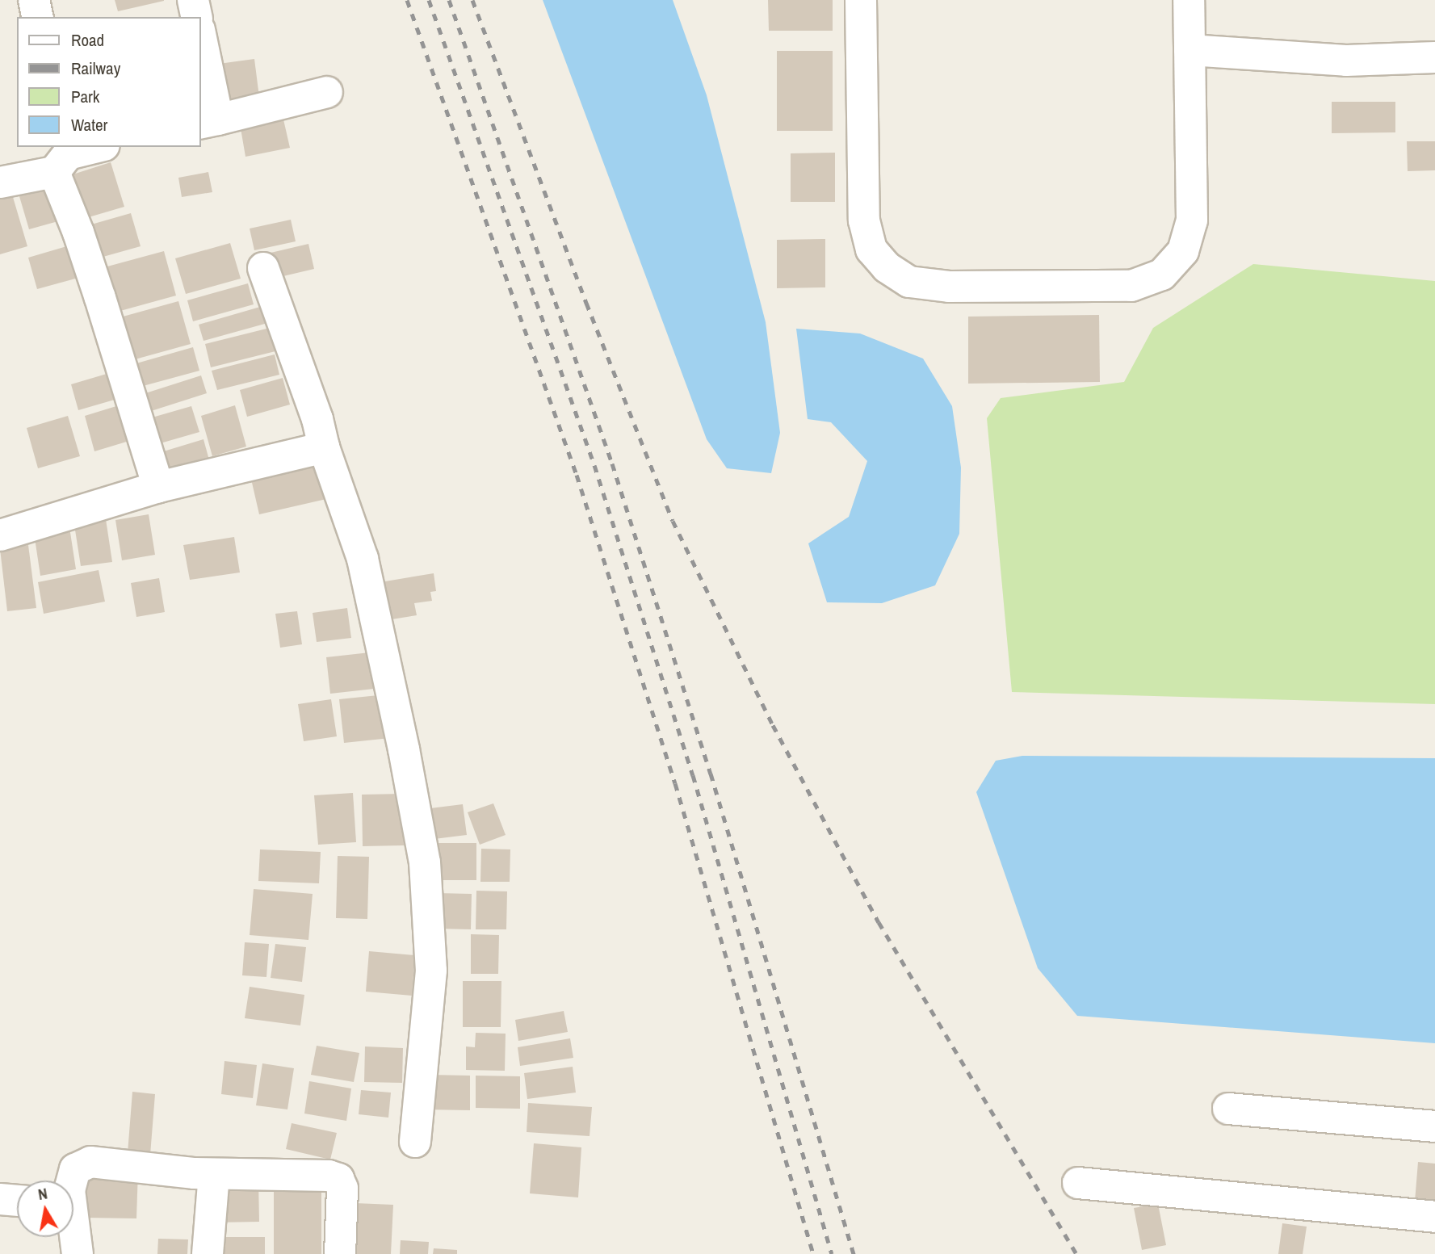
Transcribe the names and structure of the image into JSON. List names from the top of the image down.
{
  "legend": [
    "Road",
    "Railway",
    "Park",
    "Water"
  ],
  "north": "top"
}
